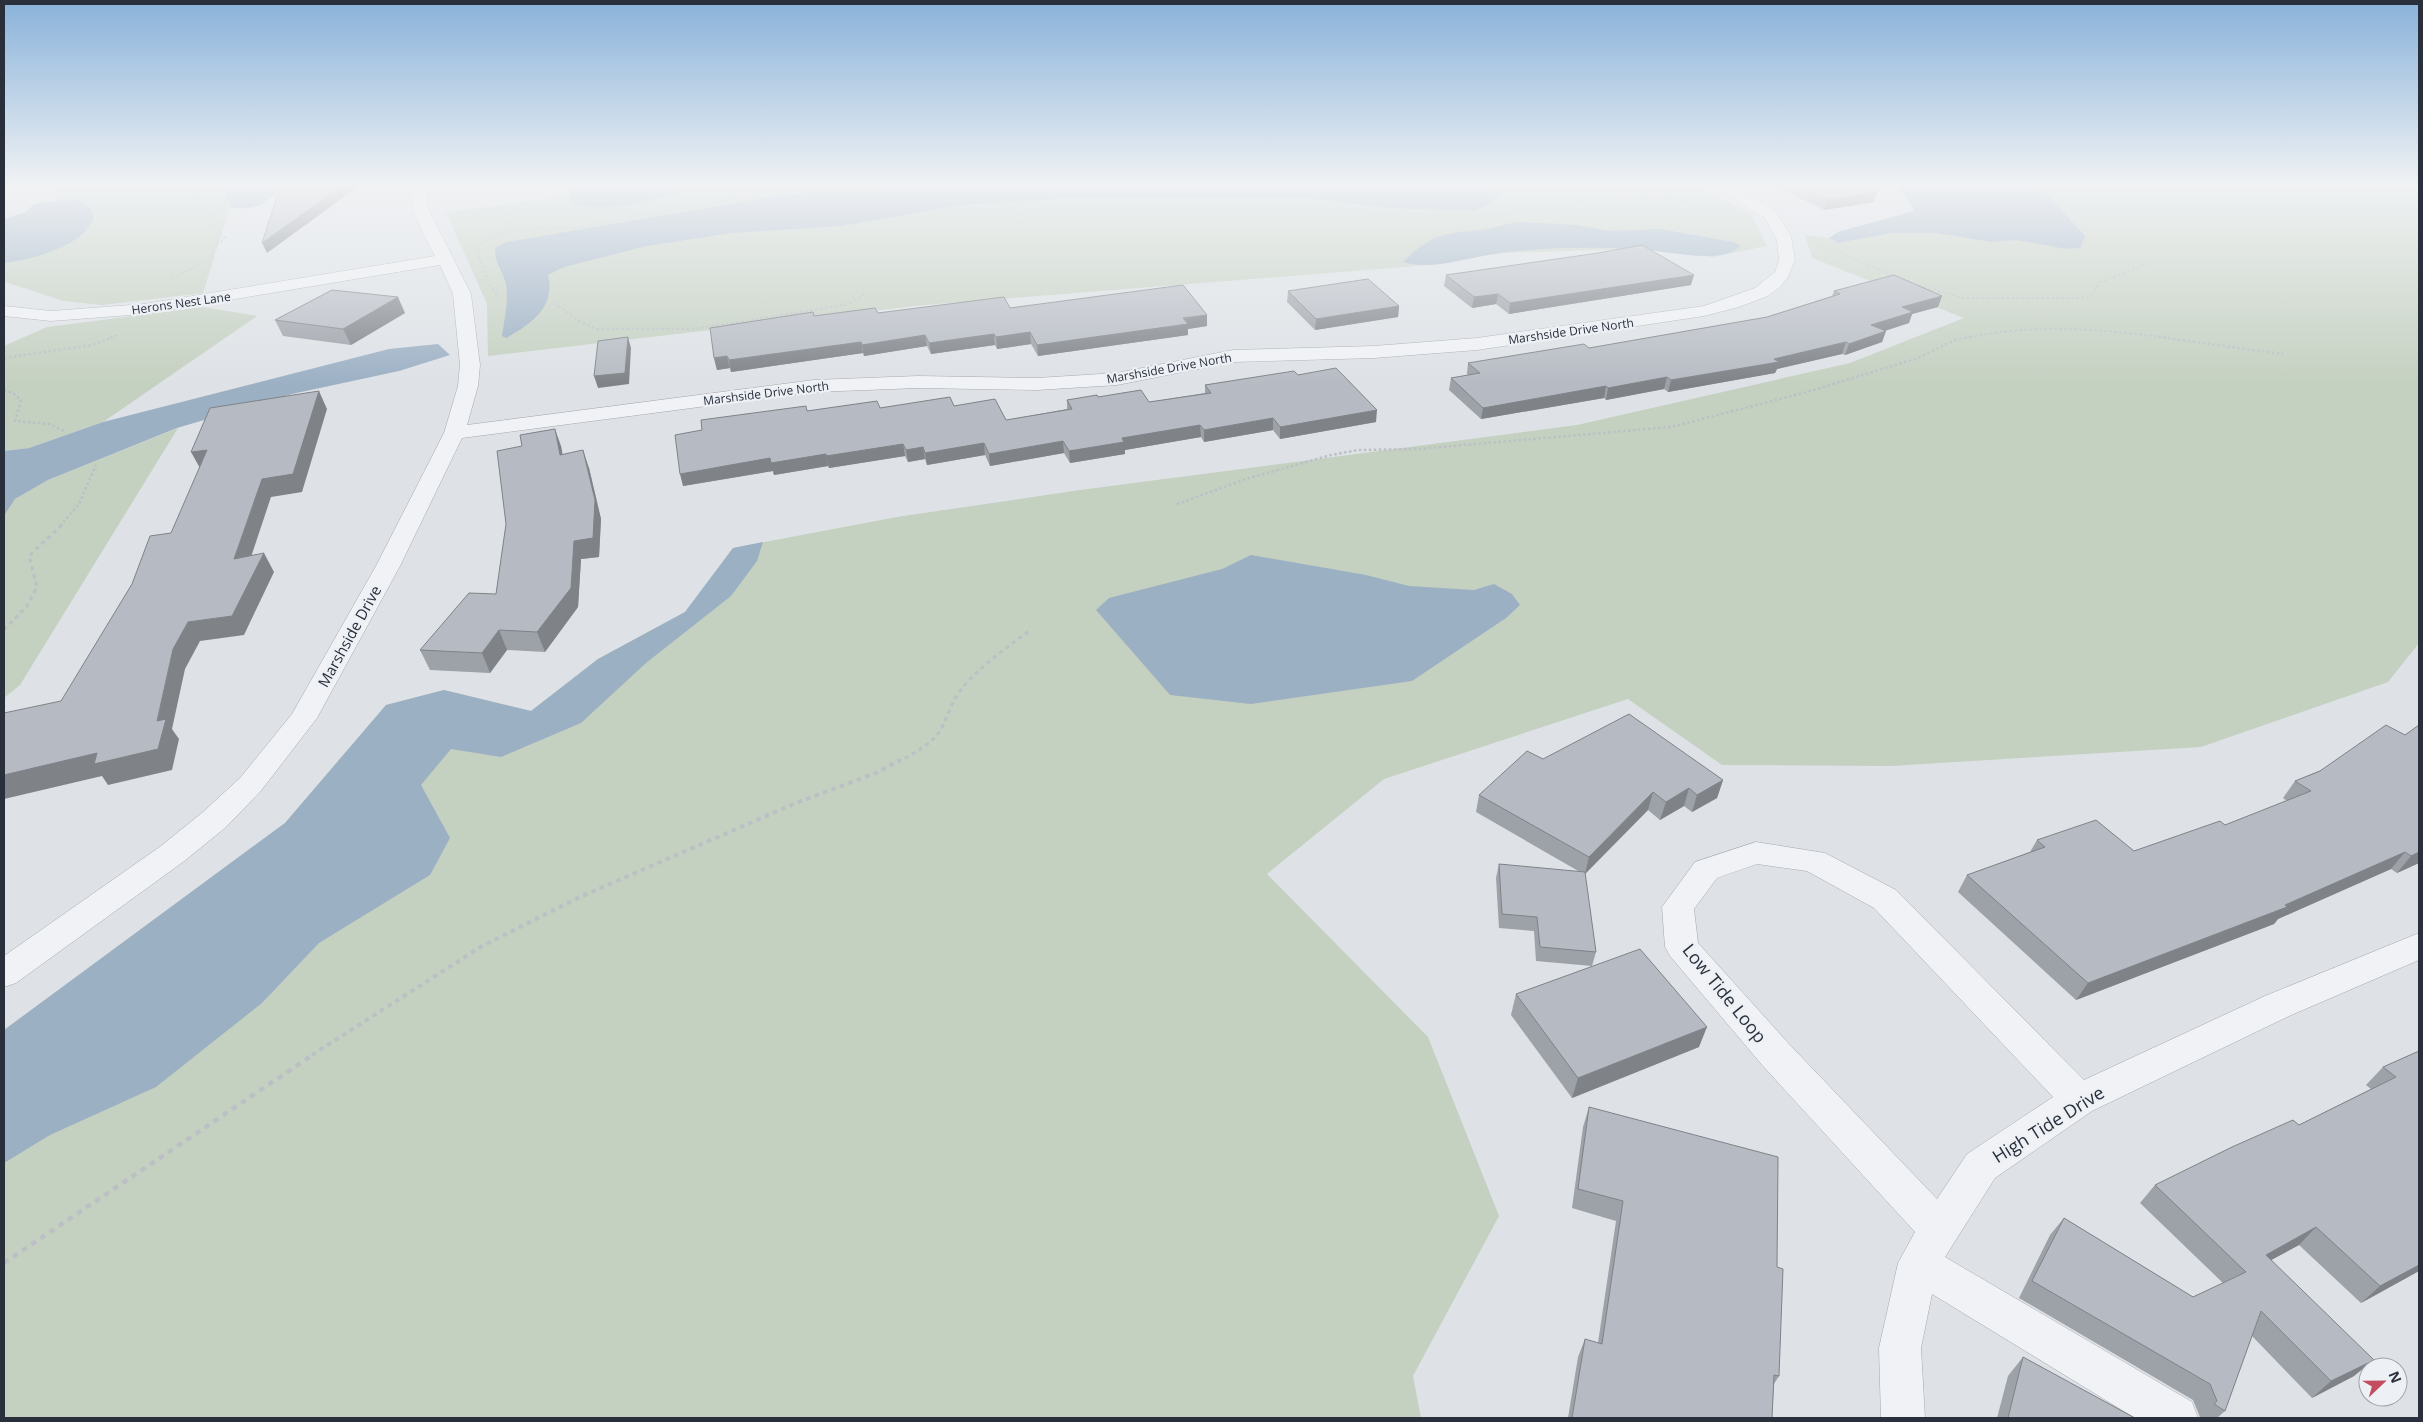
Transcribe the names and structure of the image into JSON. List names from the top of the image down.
{
  "streets": {
    "street": [
      "Herons Nest Lane",
      "Marshside Drive North",
      "Marshside Drive",
      "Low Tide Loop",
      "High Tide Drive"
    ]
  },
  "crossings": [
    ["Herons Nest Lane", "Marshside Drive"],
    ["Marshside Drive North", "Marshside Drive"],
    ["Low Tide Loop", "High Tide Drive"]
  ],
  "north": "right"
}
